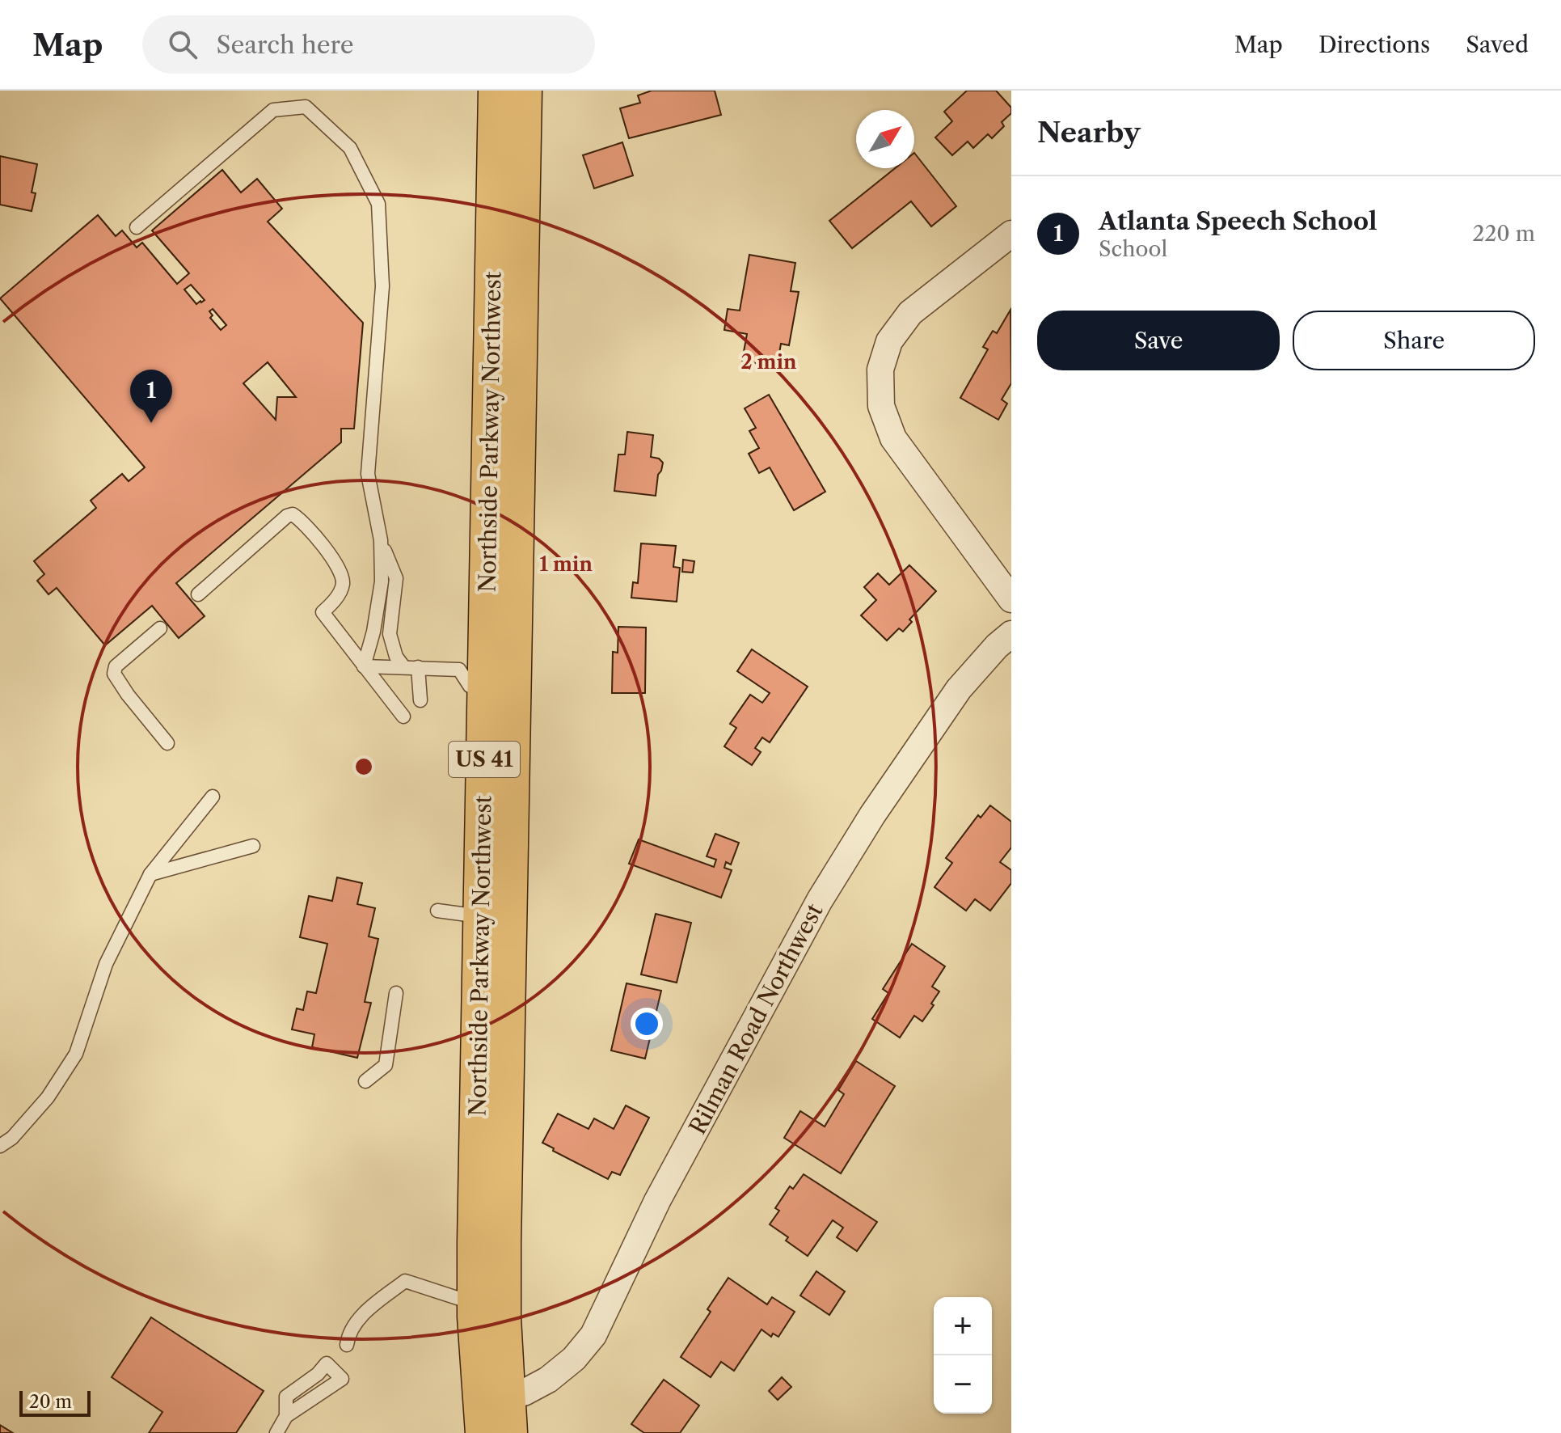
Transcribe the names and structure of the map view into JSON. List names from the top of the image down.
{
  "streets": {
    "main road": ["Northside Parkway Northwest", "US 41"],
    "street": ["Rilman Road Northwest"]
  },
  "crossings": [
    ["Northside Parkway Northwest", "Rilman Road Northwest"]
  ],
  "scale_bar": "20 m",
  "north": "top right",
  "page": {
    "header": "Map",
    "search": "Search here",
    "nav": ["Map", "Directions", "Saved"],
    "heading": "Nearby",
    "list": [
      {
        "mark": "1",
        "name": "Atlanta Speech School",
        "note": "School",
        "value": "220 m"
      }
    ],
    "buttons": ["Save", "Share"],
    "pins": "1",
    "map_buttons": ["+", "−"],
    "scale": "20 m"
  },
  "rings": ["2 min", "1 min"]
}
